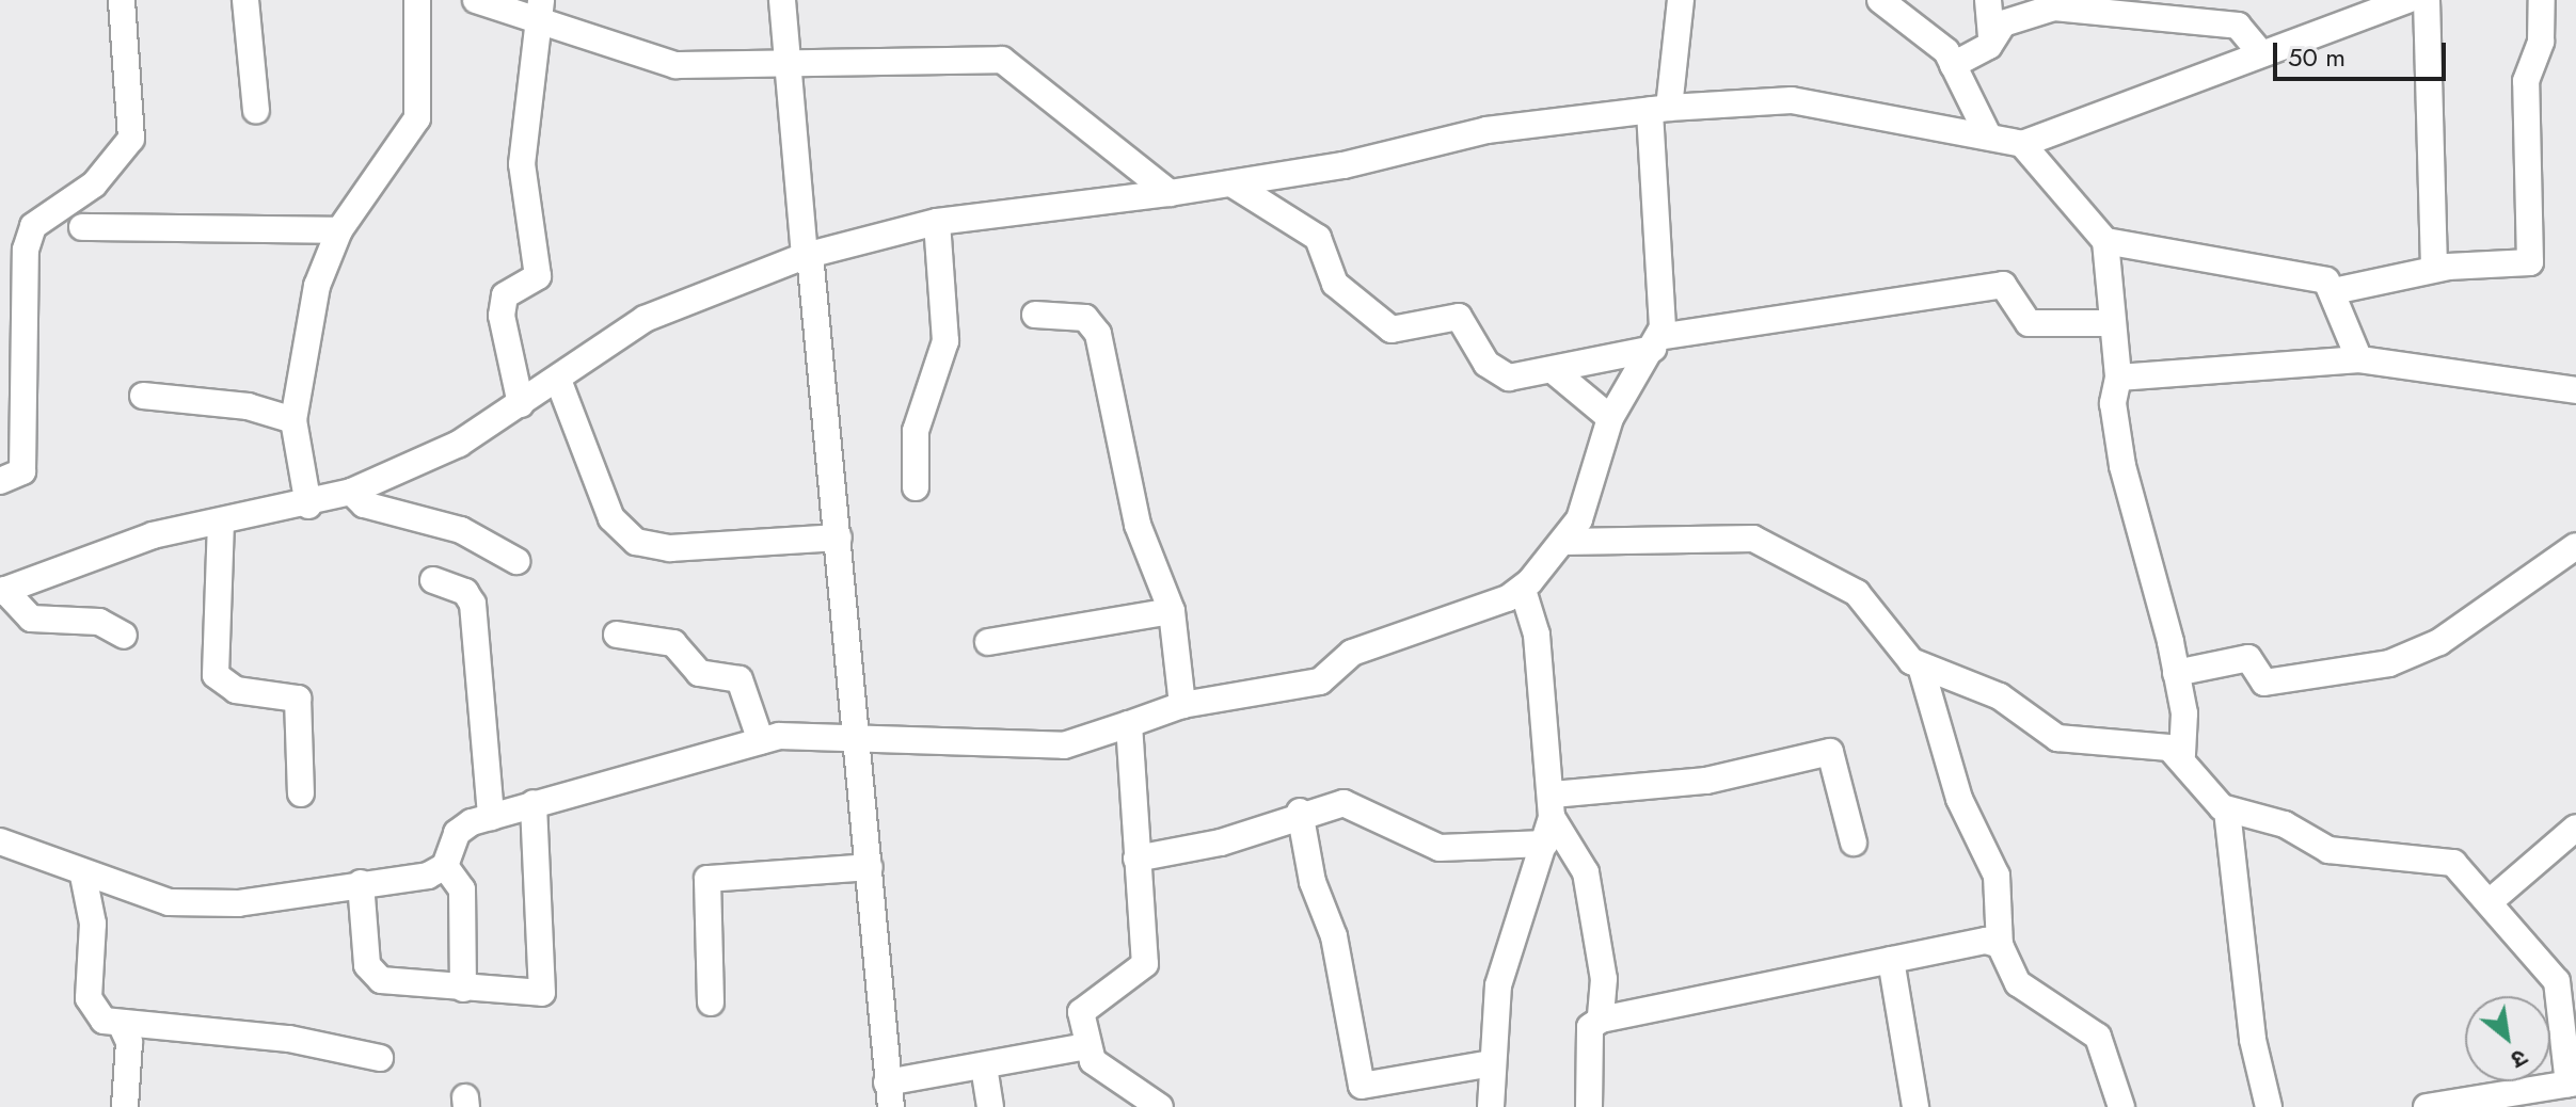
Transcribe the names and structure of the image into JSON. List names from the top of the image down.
{
  "scale_bar": "50 m",
  "north": "bottom right"
}
